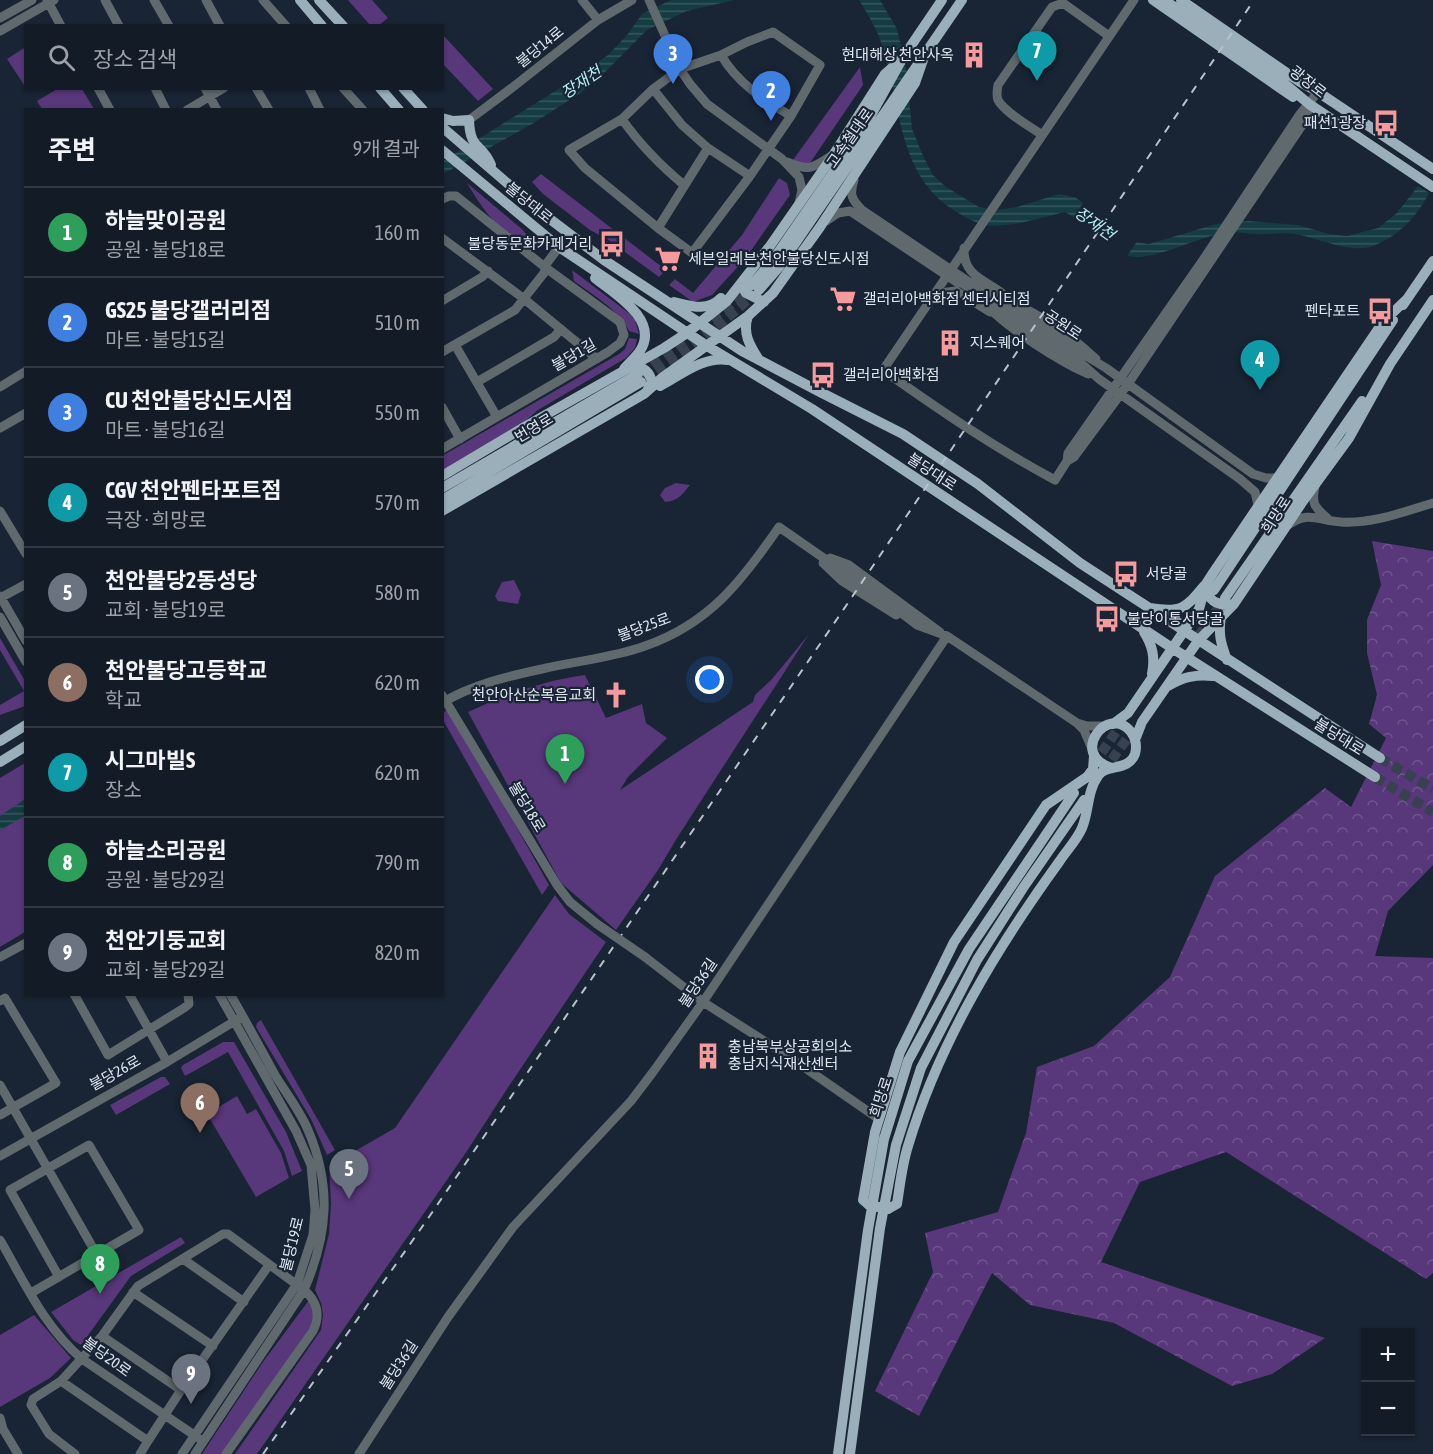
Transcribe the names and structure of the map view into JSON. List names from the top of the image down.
{
  "streets": {
    "main road": [
      "광장로",
      "고속철대로",
      "불당대로",
      "번영로",
      "희망로"
    ],
    "street": [
      "불당14로",
      "공원로",
      "불당1길",
      "불당25로",
      "불당18로",
      "불당36길",
      "불당26로",
      "불당19로",
      "불당20로"
    ]
  },
  "crossings": [
    ["불당대로", "희망로"],
    ["공원로", "희망로"],
    ["불당25로", "불당18로"],
    ["불당18로", "불당36길"],
    ["불당26로", "불당19로"],
    ["불당19로", "불당20로"]
  ],
  "water": ["장재천"],
  "places": {
    "building": ["현대해상 천안사옥", "지스퀘어", "충남북부상공회의소 충남지식재산센터"],
    "bus stop": [
      "패션1광장",
      "불당동문화카페거리",
      "펜타포트",
      "갤러리아백화점",
      "서당골",
      "불당이통서당골"
    ],
    "supermarket": ["세븐일레븐 천안불당신도시점", "갤러리아백화점 센터시티점"],
    "church": ["천안아산순복음교회"]
  },
  "page": {
    "search": "장소 검색",
    "pins": [
      "7",
      "3",
      "2",
      "4",
      "1",
      "6",
      "5",
      "8",
      "9"
    ],
    "heading": ["주변", "9개 결과"],
    "list": [
      {
        "mark": "1",
        "name": "하늘맞이공원",
        "note": "공원 · 불당18로",
        "value": "160 m"
      },
      {
        "mark": "2",
        "name": "GS25 불당갤러리점",
        "note": "마트 · 불당15길",
        "value": "510 m"
      },
      {
        "mark": "3",
        "name": "CU 천안불당신도시점",
        "note": "마트 · 불당16길",
        "value": "550 m"
      },
      {
        "mark": "4",
        "name": "CGV 천안펜타포트점",
        "note": "극장 · 희망로",
        "value": "570 m"
      },
      {
        "mark": "5",
        "name": "천안불당2동성당",
        "note": "교회 · 불당19로",
        "value": "580 m"
      },
      {
        "mark": "6",
        "name": "천안불당고등학교",
        "note": "학교",
        "value": "620 m"
      },
      {
        "mark": "7",
        "name": "시그마빌S",
        "note": "장소",
        "value": "620 m"
      },
      {
        "mark": "8",
        "name": "하늘소리공원",
        "note": "공원 · 불당29길",
        "value": "790 m"
      },
      {
        "mark": "9",
        "name": "천안기둥교회",
        "note": "교회 · 불당29길",
        "value": "820 m"
      }
    ],
    "map_buttons": ["+", "−"]
  }
}
